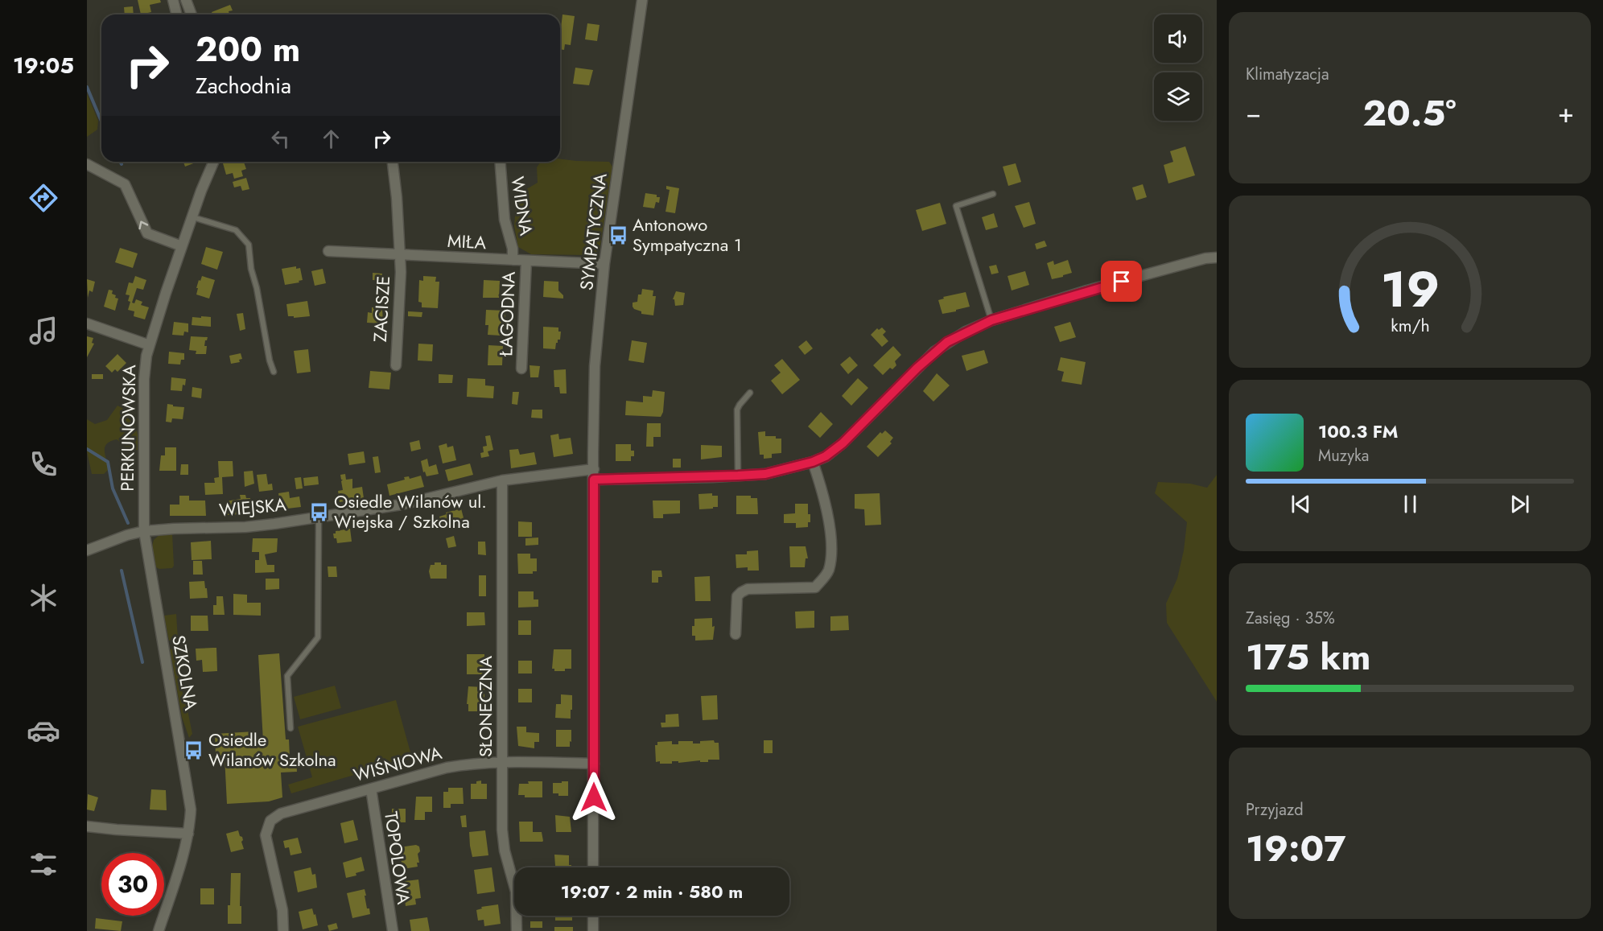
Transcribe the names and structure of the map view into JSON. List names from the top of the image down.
{
  "streets": {
    "street": [
      "WIDNA",
      "SYMPATYCZNA",
      "MIŁA",
      "ZACISZE",
      "ŁAGODNA",
      "PERKUNOWSKA",
      "WIEJSKA",
      "SZKOLNA",
      "SŁONECZNA",
      "WIŚNIOWA",
      "TOPOLOWA"
    ]
  },
  "crossings": [
    ["WIDNA", "MIŁA"],
    ["SYMPATYCZNA", "MIŁA"],
    ["SYMPATYCZNA", "WIEJSKA"],
    ["SYMPATYCZNA", "WIŚNIOWA"],
    ["MIŁA", "ZACISZE"],
    ["MIŁA", "ŁAGODNA"],
    ["PERKUNOWSKA", "WIEJSKA"],
    ["PERKUNOWSKA", "SZKOLNA"],
    ["WIEJSKA", "SZKOLNA"],
    ["WIEJSKA", "SŁONECZNA"],
    ["SŁONECZNA", "WIŚNIOWA"],
    ["WIŚNIOWA", "TOPOLOWA"]
  ],
  "places": {
    "bus stop": ["Antonowo Sympatyczna 1", "Osiedle Wilanów ul. Wiejska / Szkolna", "Osiedle Wilanów Szkolna"]
  },
  "page": {
    "tabs": "19:05",
    "tile": [
      "Klimatyzacja",
      ["Zasięg · 35%", "175 km"],
      ["Przyjazd", "19:07"]
    ],
    "turn": ["200 m", "Zachodnia"],
    "heat": ["−", "20.5°", "+"],
    "song": ["100.3 FM", "Muzyka"],
    "limit": "30",
    "trip": "19:07 · 2 min · 580 m",
    "gauge": ["19", "km/h"]
  }
}
